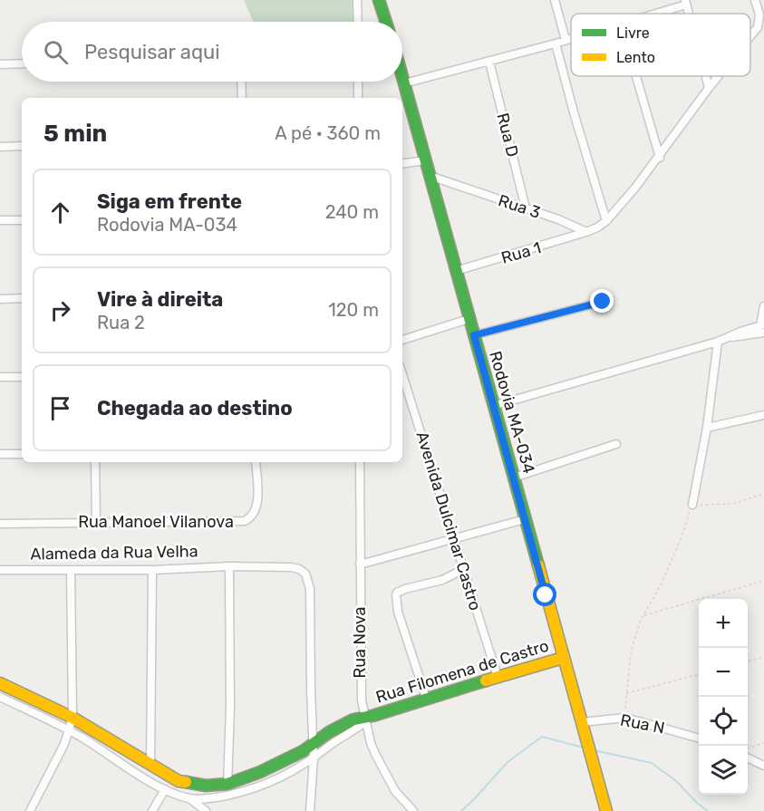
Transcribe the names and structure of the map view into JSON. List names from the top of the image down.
{
  "streets": {
    "main road": ["Rodovia MA-034", "Rua Filomena de Castro"],
    "street": [
      "Rua D",
      "Rua 3",
      "Rua 1",
      "Avenida Dulcimar Castro",
      "Rua Manoel Vilanova",
      "Alameda da Rua Velha",
      "Rua Nova",
      "Rua N"
    ]
  },
  "crossings": [
    ["Rua D", "Rua 3"],
    ["Rua 3", "Rua 1"],
    ["Rua 3", "Rodovia MA-034"],
    ["Rua 1", "Rodovia MA-034"],
    ["Rodovia MA-034", "Rua Filomena de Castro"],
    ["Rodovia MA-034", "Rua N"],
    ["Avenida Dulcimar Castro", "Rua Filomena de Castro"],
    ["Rua Nova", "Rua Filomena de Castro"]
  ],
  "legend": ["Livre", "Lento"],
  "page": {
    "search": "Pesquisar aqui",
    "heading": ["5 min", "A pé · 360 m"],
    "list": [
      ["Siga em frente", "Rodovia MA-034", "240 m"],
      ["Vire à direita", "Rua 2", "120 m"],
      "Chegada ao destino"
    ],
    "map_buttons": ["+", "−"]
  }
}
